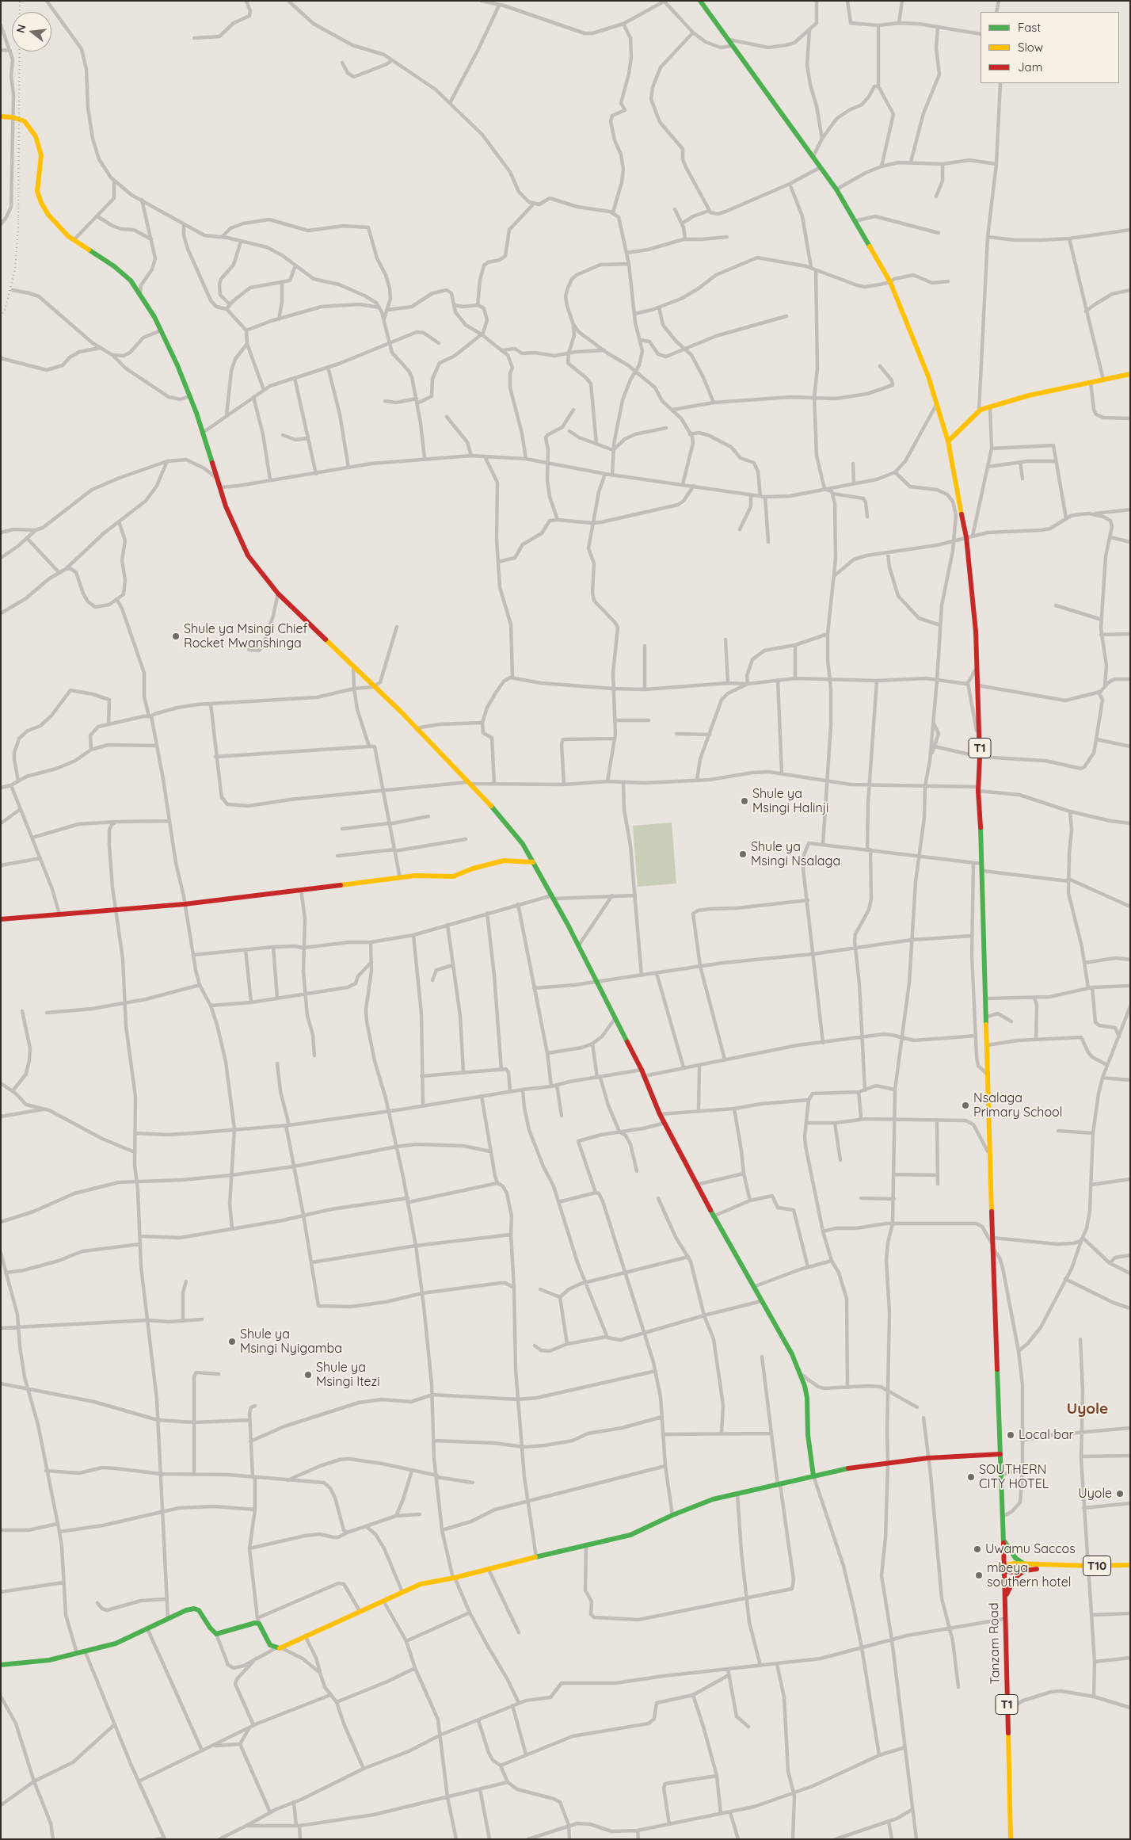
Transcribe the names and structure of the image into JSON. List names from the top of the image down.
{
  "streets": {
    "main road": ["T1", "T10", "Tanzam Road"]
  },
  "crossings": [
    ["T1", "T10"],
    ["T1", "Tanzam Road"],
    ["T10", "Tanzam Road"]
  ],
  "districts": ["Uyole"],
  "places": [
    "Shule ya Msingi Chief Rocket Mwanshinga",
    "Shule ya Msingi Halinji",
    "Shule ya Msingi Nsalaga",
    "Nsalaga Primary School",
    "Shule ya Msingi Nyigamba",
    "Shule ya Msingi Itezi",
    "Local bar",
    "SOUTHERN CITY HOTEL",
    "Uyole",
    "Uwamu Saccos",
    "mbeya southern hotel"
  ],
  "legend": ["Fast", "Slow", "Jam"],
  "north": "left"
}
